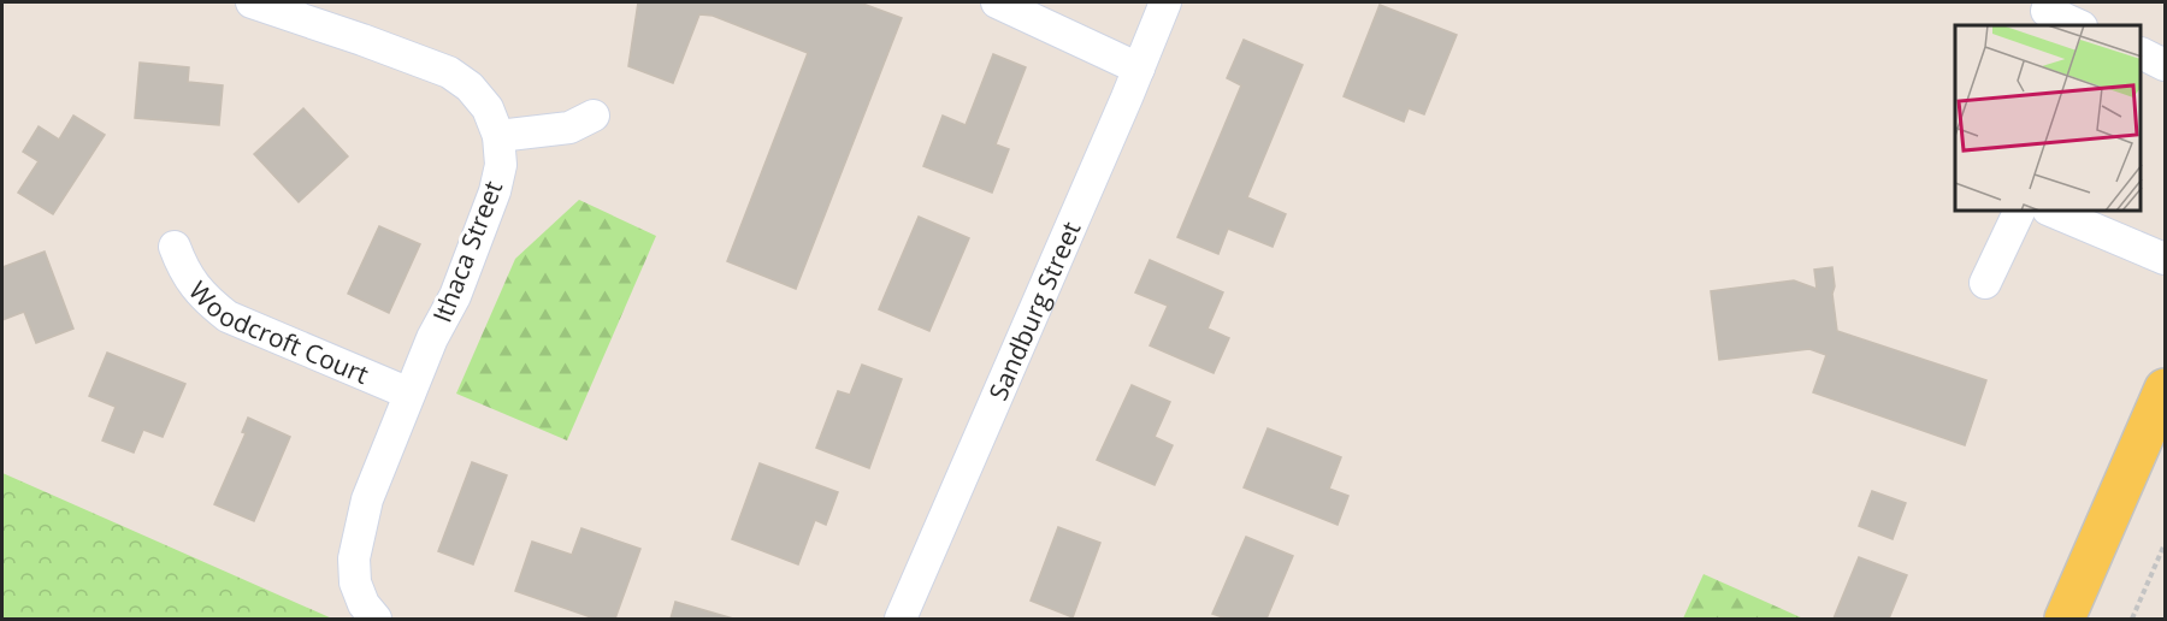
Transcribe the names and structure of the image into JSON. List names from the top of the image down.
{
  "streets": {
    "street": ["Ithaca Street", "Sandburg Street", "Woodcroft Court"]
  },
  "crossings": [
    ["Ithaca Street", "Woodcroft Court"]
  ]
}
